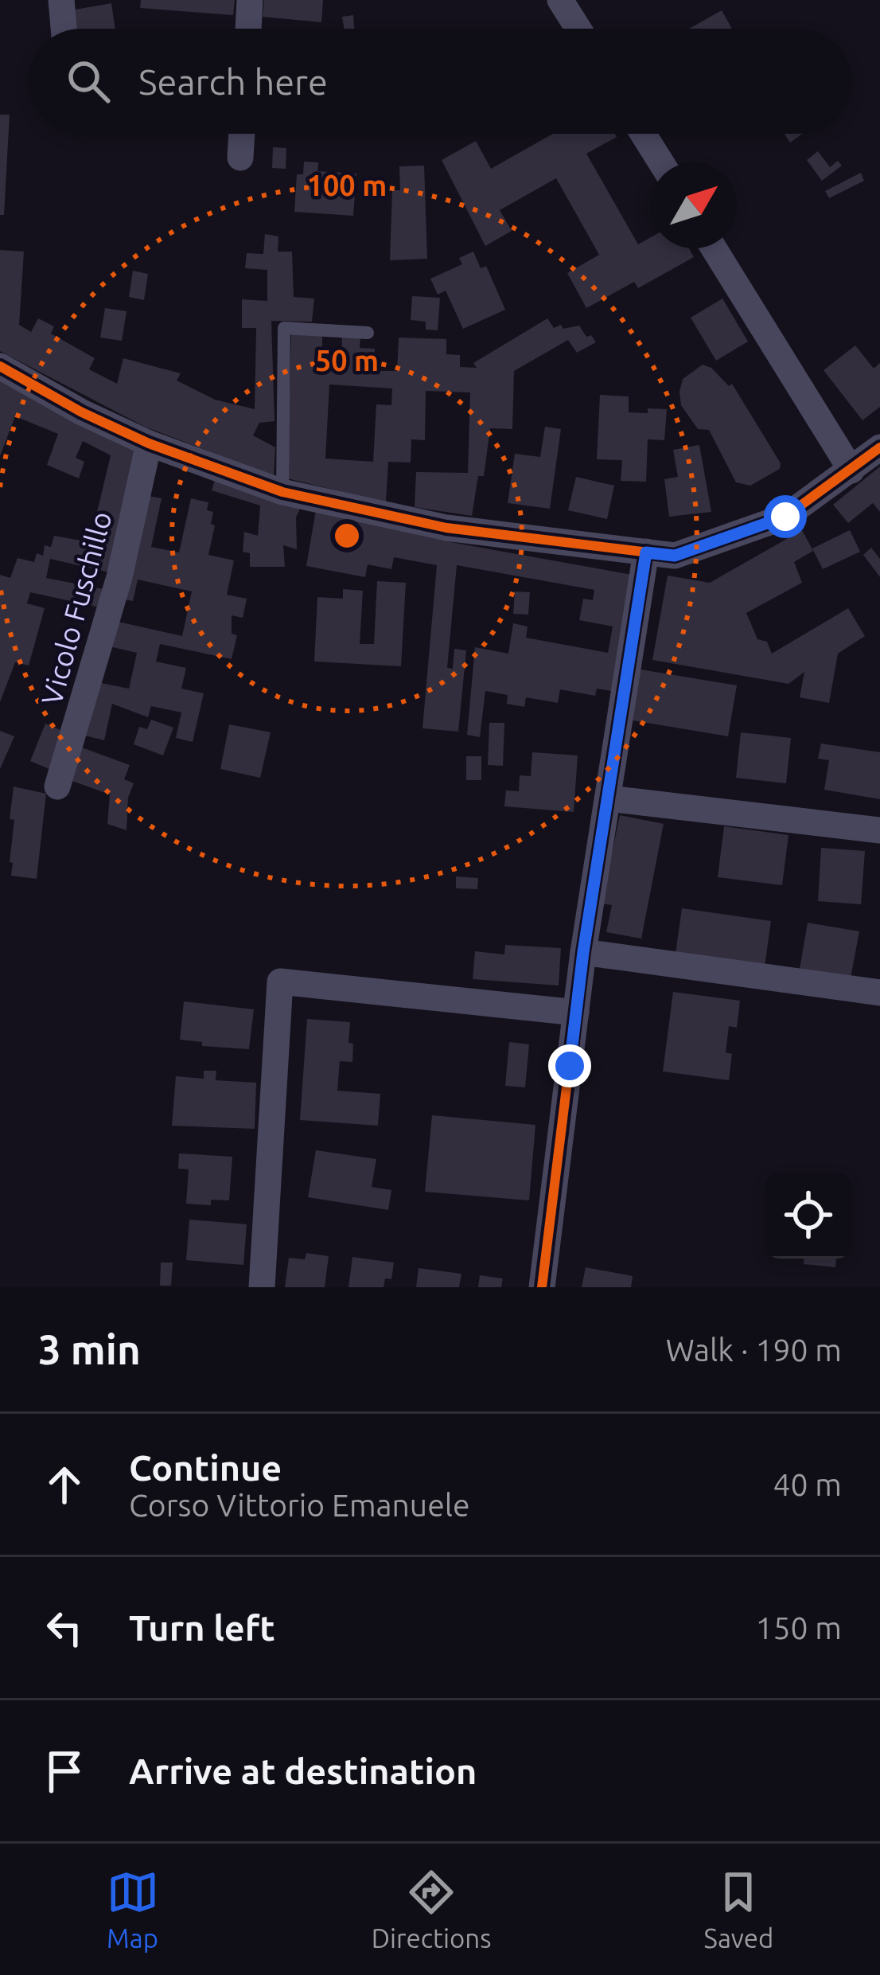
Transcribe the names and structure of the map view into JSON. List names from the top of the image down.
{
  "streets": {
    "street": ["Vicolo Fuschillo"]
  },
  "north": "top right",
  "page": {
    "search": "Search here",
    "heading": ["3 min", "Walk · 190 m"],
    "list": [
      ["Continue", "Corso Vittorio Emanuele", "40 m"],
      ["Turn left", "150 m"],
      "Arrive at destination"
    ],
    "nav": ["Map", "Directions", "Saved"]
  },
  "rings": ["100 m", "50 m"]
}
